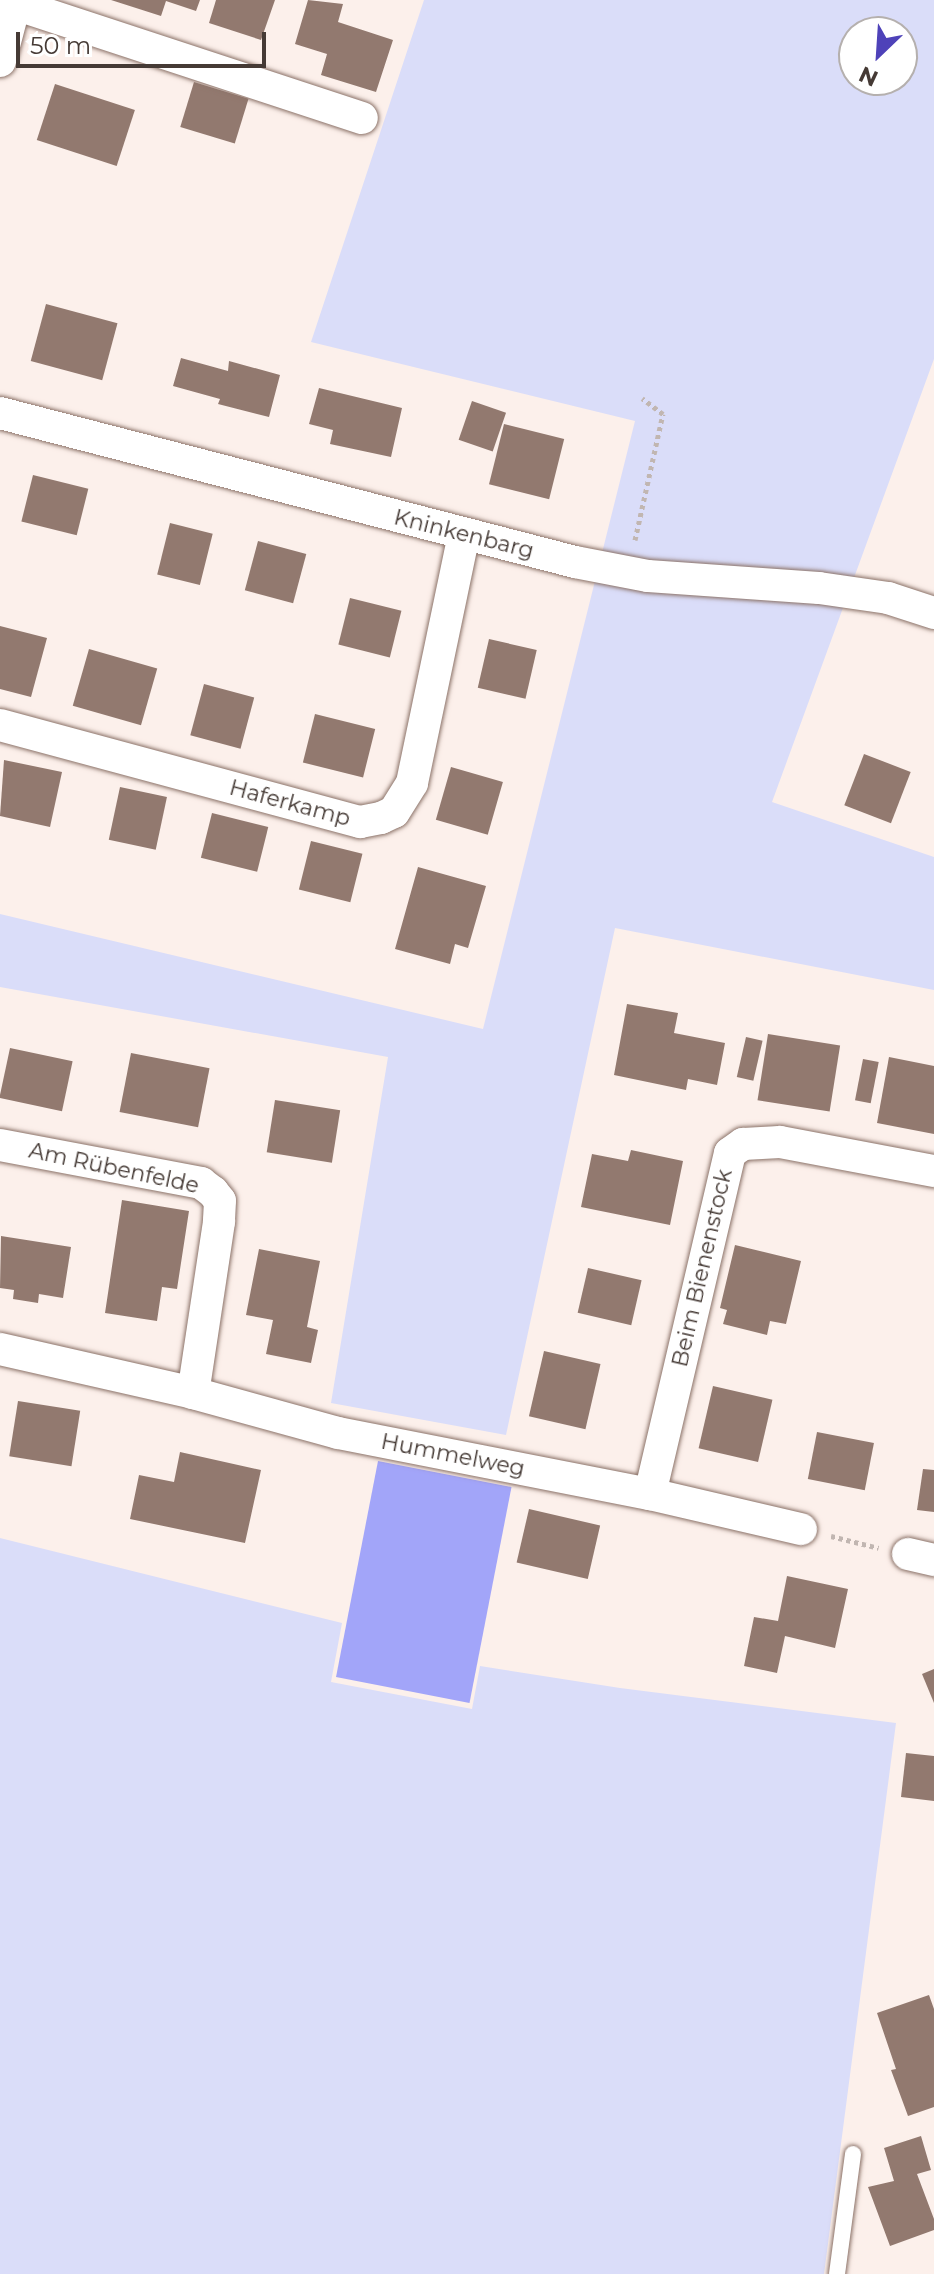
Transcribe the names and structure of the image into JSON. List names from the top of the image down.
{
  "streets": {
    "street": [
      "Kninkenbarg",
      "Haferkamp",
      "Am Rübenfelde",
      "Beim Bienenstock",
      "Hummelweg"
    ]
  },
  "crossings": [
    ["Kninkenbarg", "Haferkamp"],
    ["Am Rübenfelde", "Hummelweg"],
    ["Beim Bienenstock", "Hummelweg"]
  ],
  "scale_bar": "50 m",
  "north": "bottom left"
}
